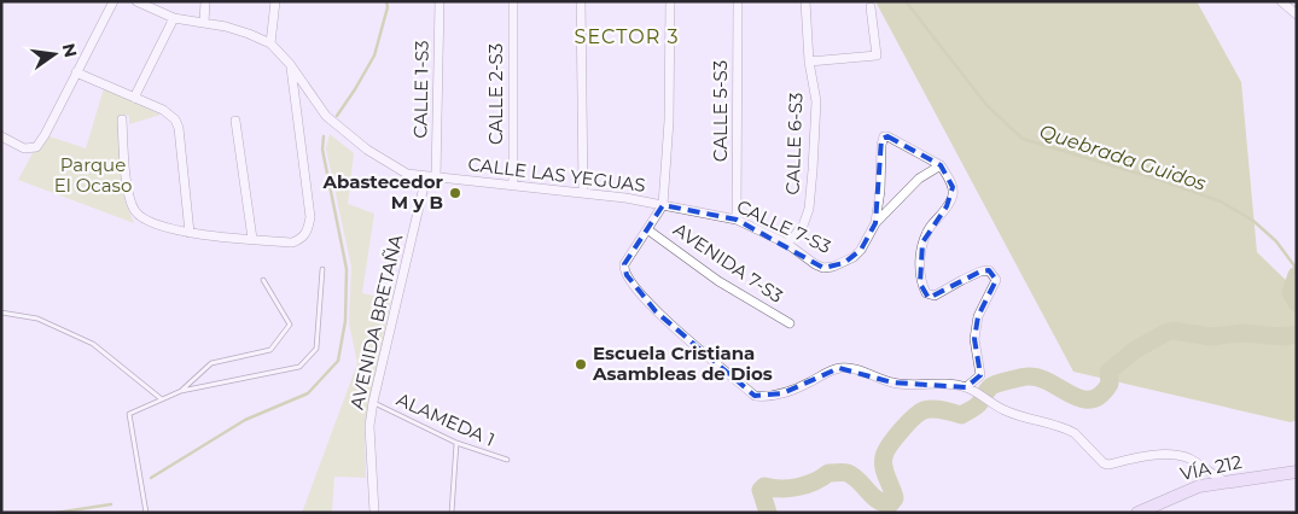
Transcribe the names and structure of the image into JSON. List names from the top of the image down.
{
  "streets": {
    "main road": ["VÍA 212"],
    "street": [
      "CALLE 1-S3",
      "CALLE 2-S3",
      "CALLE 5-S3",
      "CALLE 6-S3",
      "CALLE LAS YEGUAS",
      "CALLE 7-S3",
      "AVENIDA 7-S3",
      "AVENIDA BRETAÑA"
    ],
    "lane": ["ALAMEDA 1"]
  },
  "crossings": [
    ["CALLE 1-S3", "CALLE LAS YEGUAS"],
    ["CALLE 2-S3", "CALLE LAS YEGUAS"],
    ["CALLE 5-S3", "CALLE 7-S3"],
    ["CALLE 6-S3", "CALLE 7-S3"],
    ["CALLE LAS YEGUAS", "CALLE 7-S3"],
    ["CALLE LAS YEGUAS", "AVENIDA 7-S3"],
    ["CALLE LAS YEGUAS", "AVENIDA BRETAÑA"],
    ["CALLE LAS YEGUAS", "VÍA 212"],
    ["AVENIDA BRETAÑA", "ALAMEDA 1"]
  ],
  "districts": ["SECTOR 3"],
  "water": ["Quebrada Guidos"],
  "parks": ["Parque El Ocaso"],
  "places": ["Abastecedor M y B", "Escuela Cristiana Asambleas de Dios"],
  "north": "right"
}
